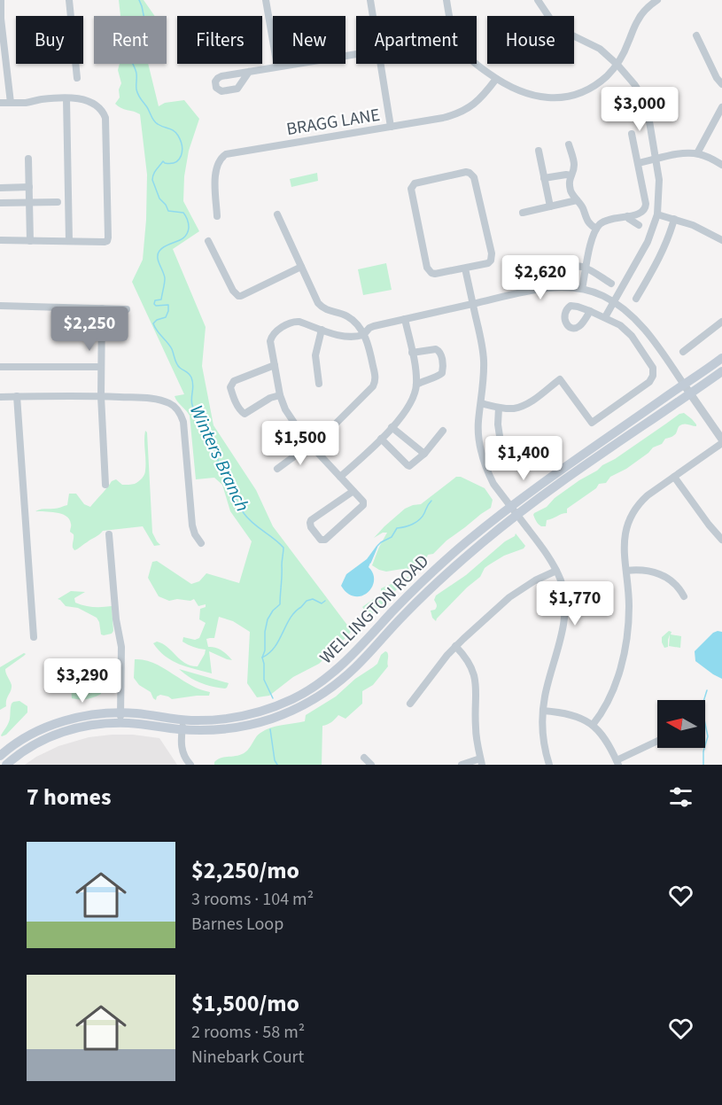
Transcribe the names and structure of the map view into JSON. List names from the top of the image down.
{
  "streets": {
    "main road": ["WELLINGTON ROAD"],
    "street": ["BRAGG LANE"]
  },
  "water": ["Winters Branch"],
  "north": "left",
  "page": {
    "chip": [
      "Buy",
      "Rent",
      "Filters",
      "New",
      "Apartment",
      "House"
    ],
    "price": [
      "$3,000",
      "$2,620",
      "$2,250",
      "$1,500",
      "$1,400",
      "$1,770",
      "$3,290"
    ],
    "heading": "7 homes",
    "list": [
      {
        "name": "$2,250/mo",
        "note": "3 rooms · 104 m² · Barnes Loop"
      },
      {
        "name": "$1,500/mo",
        "note": "2 rooms · 58 m² · Ninebark Court"
      }
    ]
  }
}
